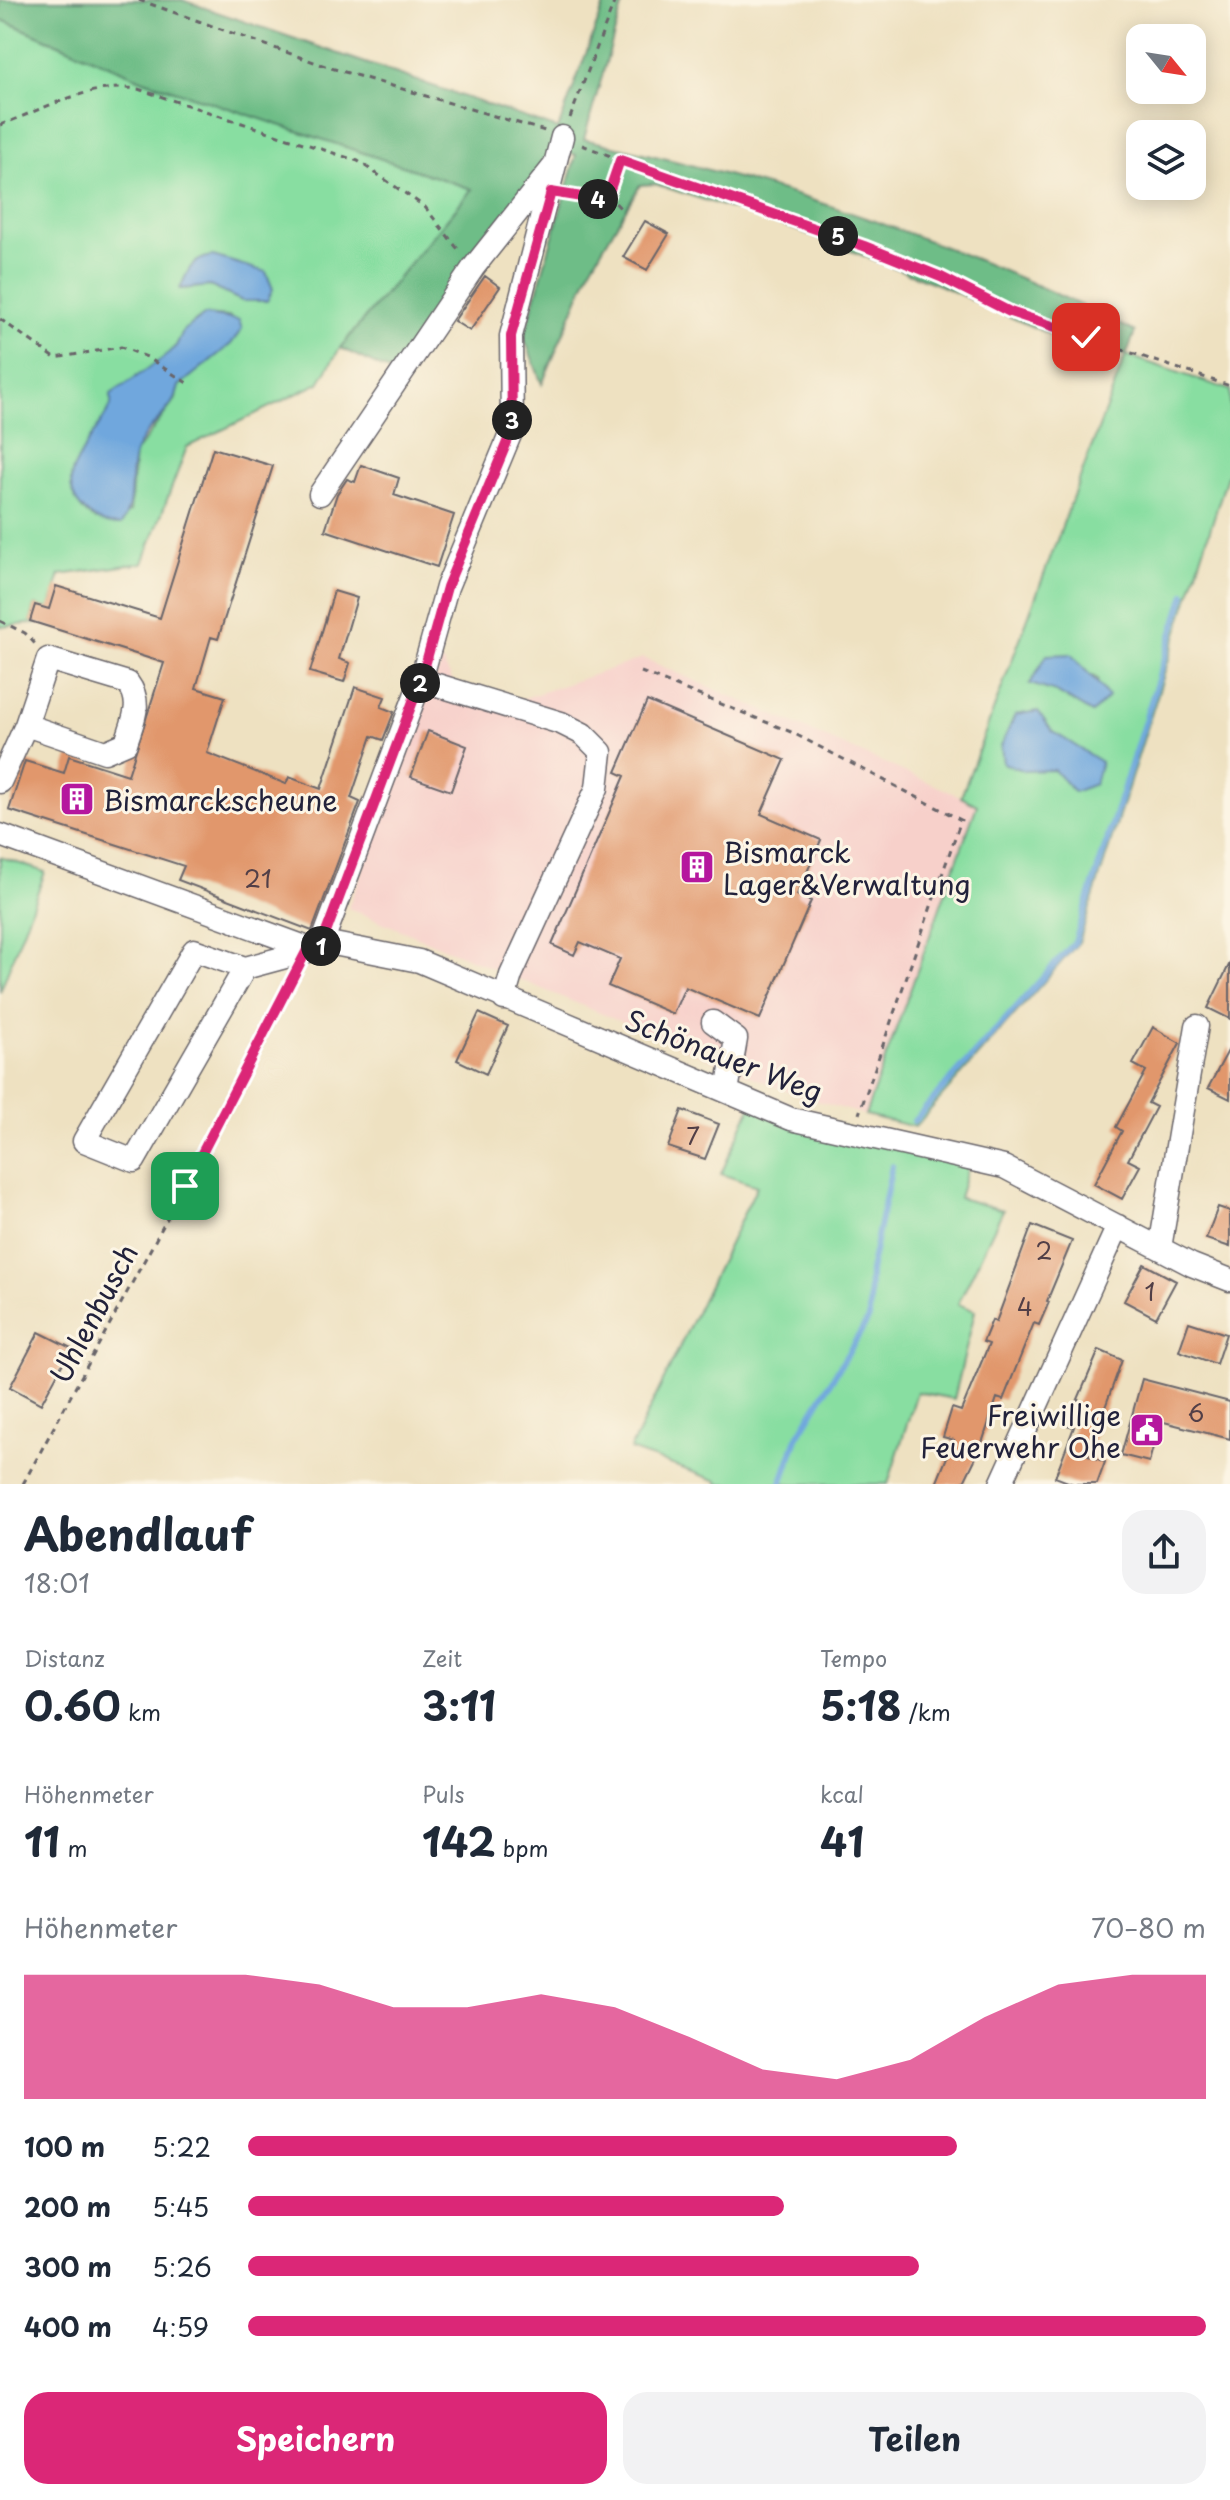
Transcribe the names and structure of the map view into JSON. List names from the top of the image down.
{
  "streets": {
    "street": ["Schönauer Weg"],
    "path": ["Uhlenbusch"]
  },
  "crossings": [
    ["Schönauer Weg", "Uhlenbusch"]
  ],
  "places": {
    "building": ["Bismarckscheune", "Bismarck Lager&Verwaltung"],
    "public building": ["Freiwillige Feuerwehr Ohe"]
  },
  "house_numbers": [
    "21",
    "7",
    "2",
    "1",
    "4",
    "6"
  ],
  "north": "bottom right",
  "page": {
    "pins": [
      "4",
      "5",
      "3",
      "2",
      "1"
    ],
    "heading": ["Abendlauf", "18:01"],
    "stats": [
      ["Distanz", "0.60 km"],
      ["Zeit", "3:11"],
      ["Tempo", "5:18 /km"],
      ["Höhenmeter", "11 m"],
      ["Puls", "142 bpm"],
      ["kcal", "41"]
    ],
    "chart": ["Höhenmeter", "70–80 m"],
    "list": [
      {
        "name": "100 m",
        "note": "5:22"
      },
      {
        "name": "200 m",
        "note": "5:45"
      },
      {
        "name": "300 m",
        "note": "5:26"
      },
      {
        "name": "400 m",
        "note": "4:59"
      }
    ],
    "buttons": ["Speichern", "Teilen"]
  }
}
